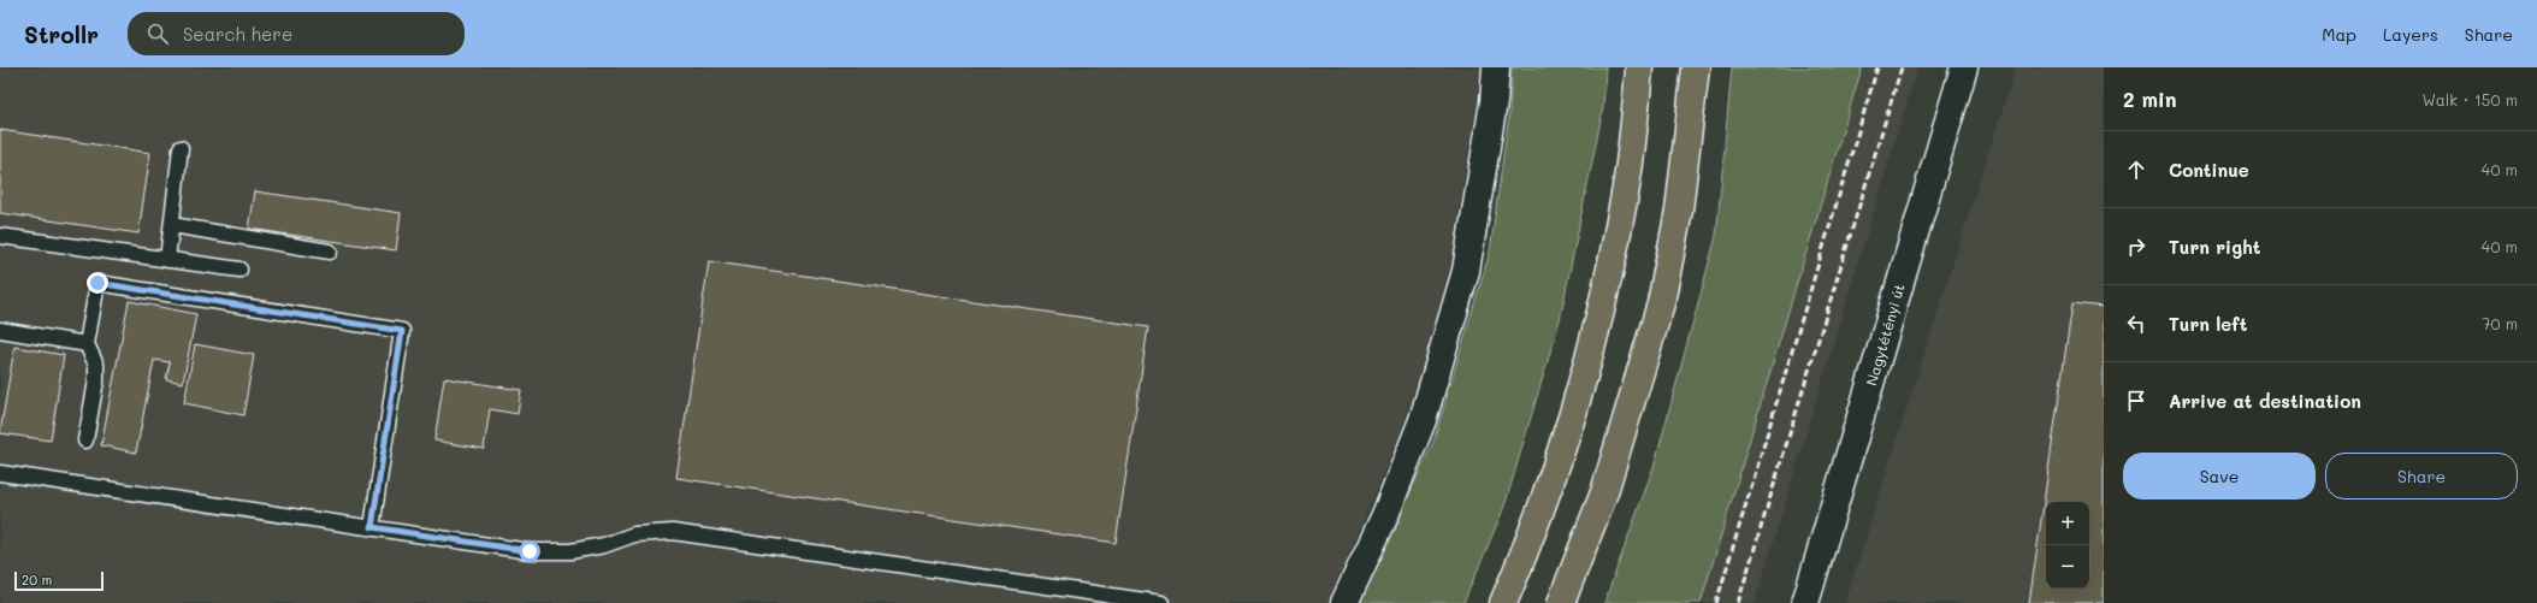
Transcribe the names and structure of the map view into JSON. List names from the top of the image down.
{
  "streets": {
    "street": ["Nagytétényi út"]
  },
  "scale_bar": "20 m",
  "page": {
    "header": "Strollr",
    "search": "Search here",
    "nav": ["Map", "Layers", "Share"],
    "heading": ["2 min", "Walk · 150 m"],
    "list": [
      ["Continue", "40 m"],
      ["Turn right", "40 m"],
      ["Turn left", "70 m"],
      "Arrive at destination"
    ],
    "buttons": ["Save", "Share"],
    "map_buttons": ["+", "−"],
    "scale": "20 m"
  }
}
